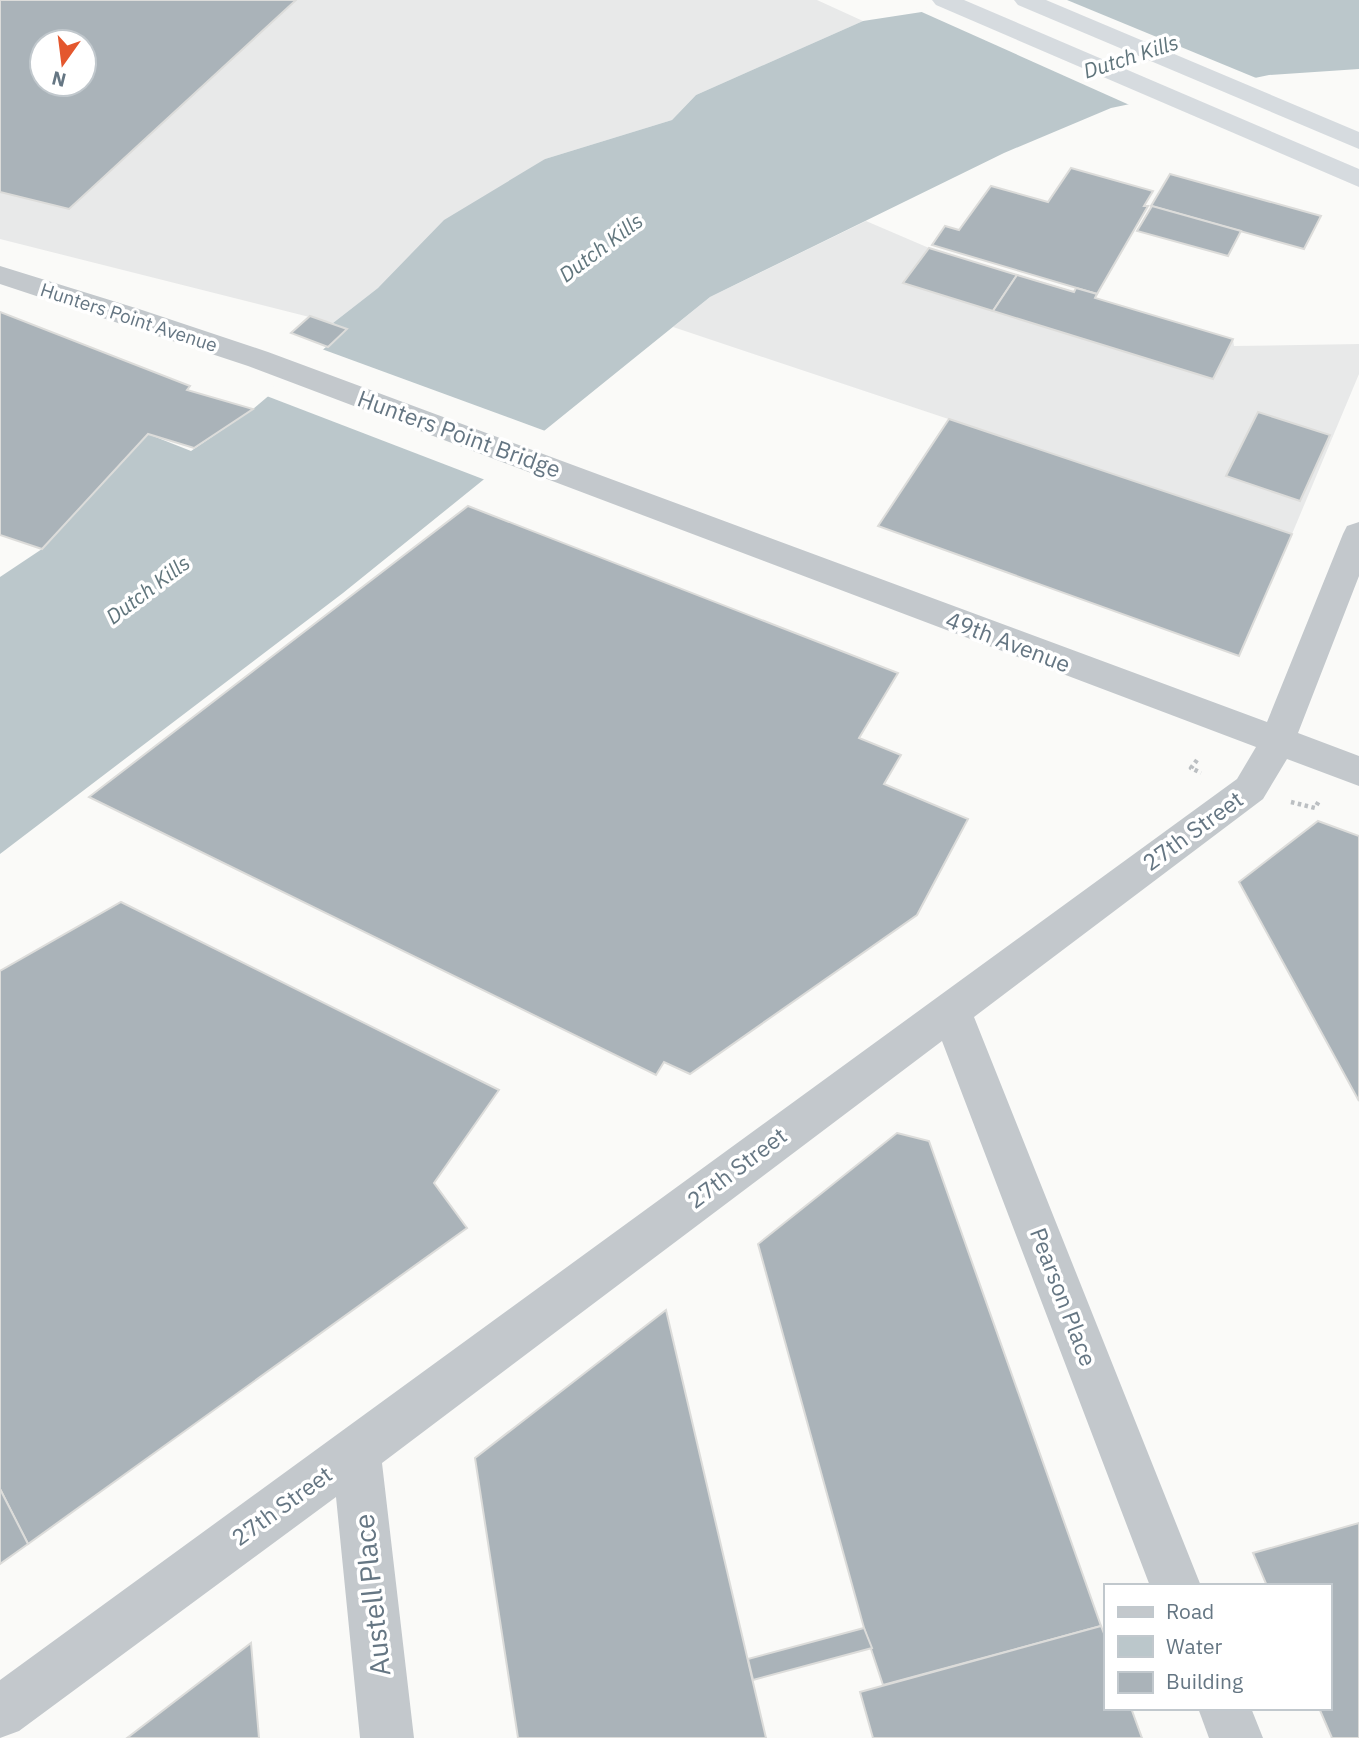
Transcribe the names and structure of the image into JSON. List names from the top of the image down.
{
  "streets": {
    "street": [
      "Hunters Point Avenue",
      "Hunters Point Bridge",
      "49th Avenue",
      "27th Street",
      "Pearson Place",
      "Austell Place"
    ]
  },
  "crossings": [
    ["Hunters Point Avenue", "Hunters Point Bridge"],
    ["Hunters Point Bridge", "49th Avenue"],
    ["49th Avenue", "27th Street"],
    ["27th Street", "Pearson Place"],
    ["27th Street", "Austell Place"]
  ],
  "water": ["Dutch Kills"],
  "legend": ["Road", "Water", "Building"],
  "north": "bottom"
}
